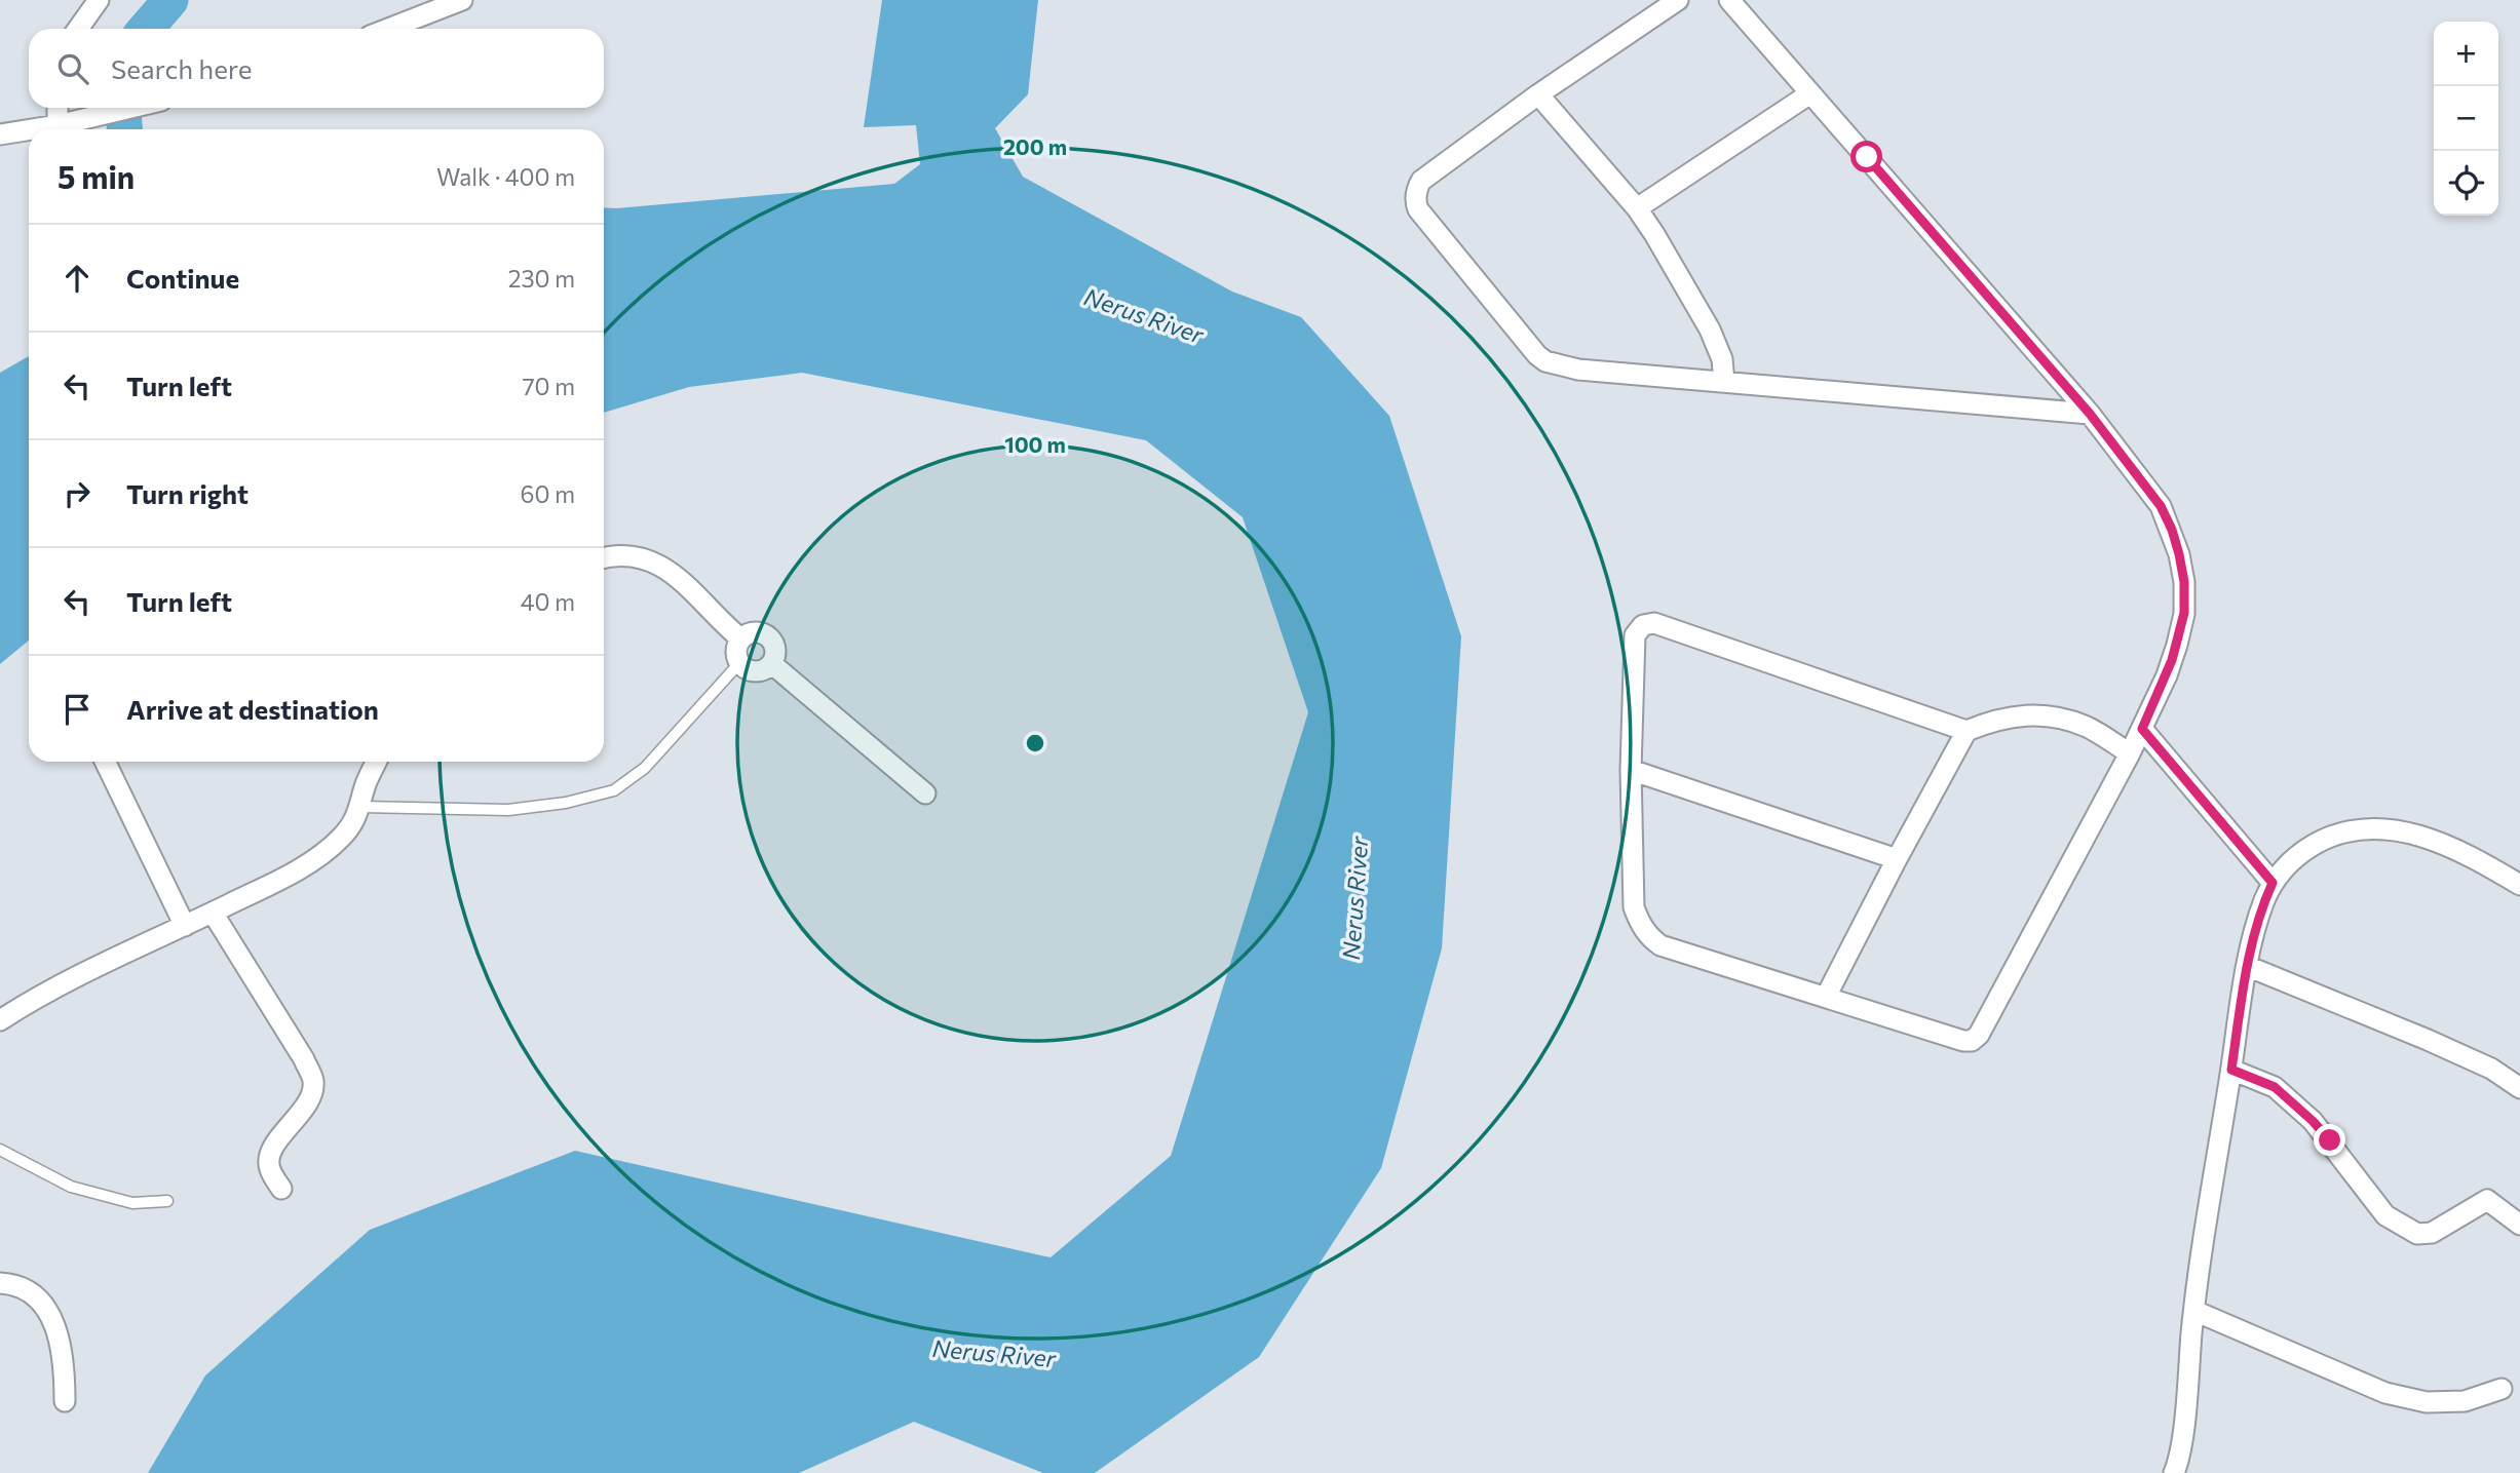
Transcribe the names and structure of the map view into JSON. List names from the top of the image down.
{
  "water": ["Nerus River"],
  "page": {
    "map_buttons": ["+", "−"],
    "search": "Search here",
    "heading": ["5 min", "Walk · 400 m"],
    "list": [
      ["Continue", "230 m"],
      ["Turn left", "70 m"],
      ["Turn right", "60 m"],
      ["Turn left", "40 m"],
      "Arrive at destination"
    ]
  },
  "rings": ["200 m", "100 m"]
}
